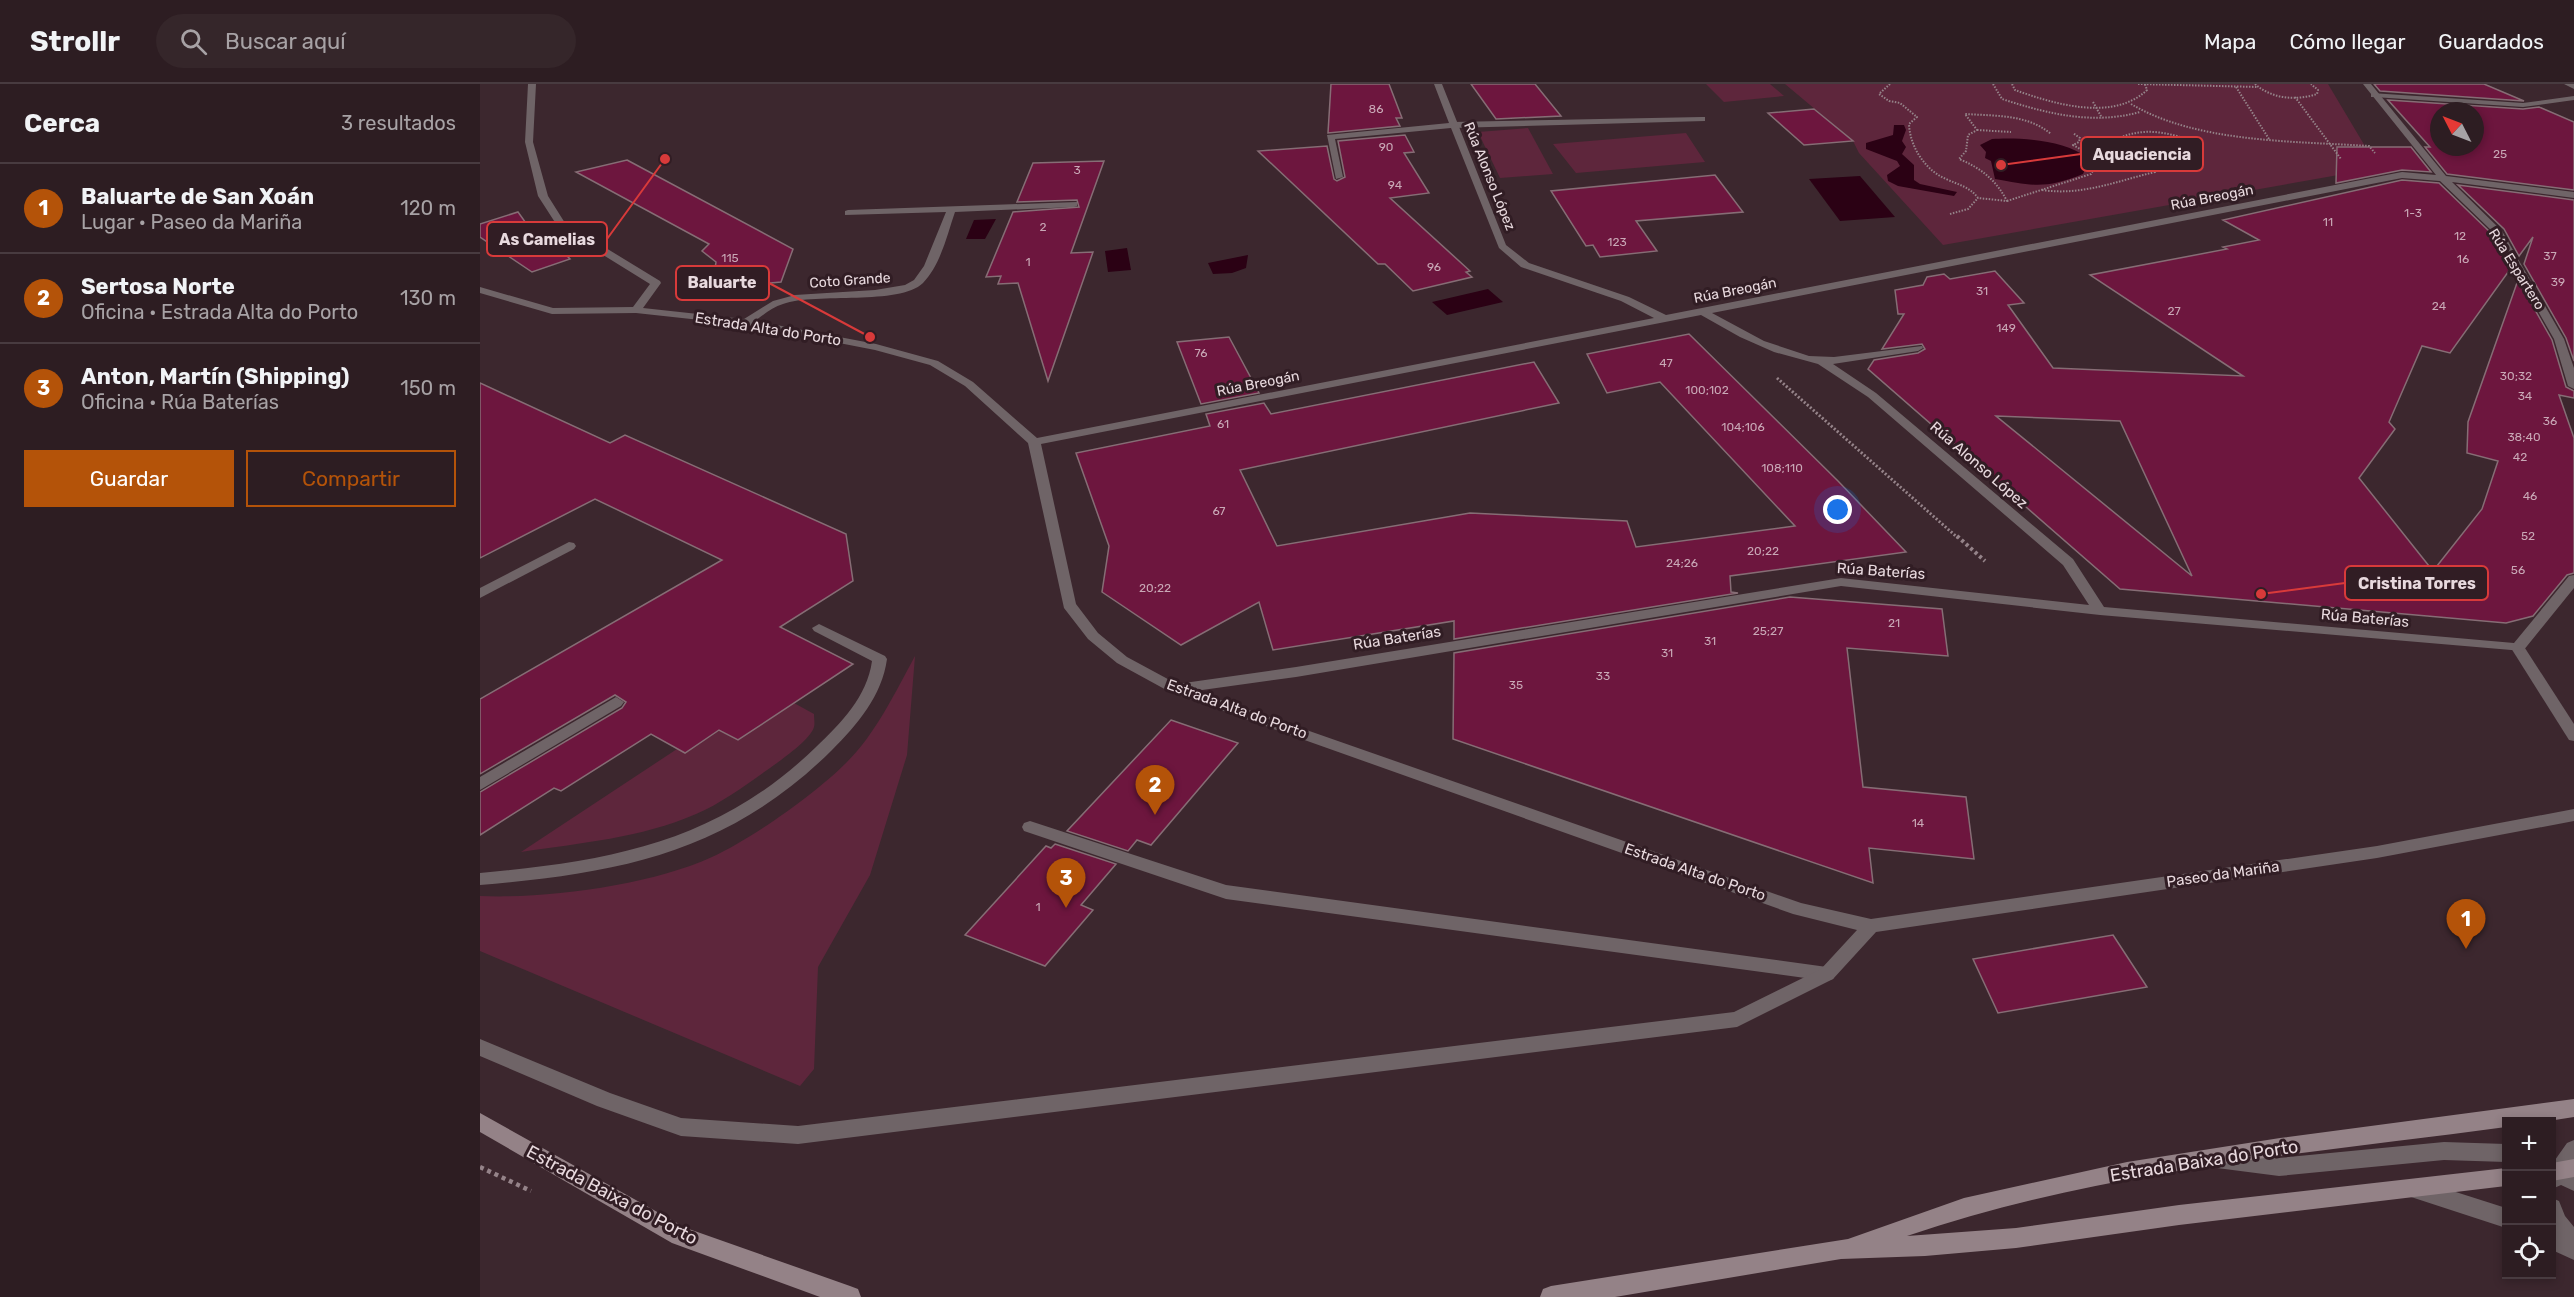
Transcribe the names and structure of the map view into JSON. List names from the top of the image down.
{
  "streets": {
    "main road": ["Estrada Baixa do Porto"],
    "street": [
      "Rúa Alonso López",
      "Rúa Breogán",
      "Rúa Espartero",
      "Coto Grande",
      "Estrada Alta do Porto",
      "Rúa Baterías",
      "Paseo da Mariña"
    ]
  },
  "crossings": [
    ["Rúa Alonso López", "Rúa Breogán"],
    ["Rúa Alonso López", "Rúa Baterías"],
    ["Rúa Breogán", "Rúa Espartero"],
    ["Rúa Breogán", "Estrada Alta do Porto"],
    ["Coto Grande", "Estrada Alta do Porto"],
    ["Estrada Alta do Porto", "Rúa Baterías"],
    ["Estrada Alta do Porto", "Paseo da Mariña"]
  ],
  "places": [
    "As Camelias",
    "Aquaciencia",
    "Baluarte",
    "Cristina Torres"
  ],
  "house_numbers": [
    "86",
    "90",
    "25",
    "3",
    "94",
    "1-3",
    "11",
    "2",
    "12",
    "123",
    "37",
    "115",
    "16",
    "1",
    "96",
    "39",
    "31",
    "24",
    "27",
    "149",
    "76",
    "47",
    "30;32",
    "100;102",
    "34",
    "36",
    "61",
    "104;106",
    "38;40",
    "42",
    "108;110",
    "46",
    "67",
    "52",
    "20;22",
    "24;26",
    "56",
    "20;22",
    "21",
    "25;27",
    "31",
    "31",
    "33",
    "35",
    "14",
    "1"
  ],
  "north": "top left",
  "page": {
    "header": "Strollr",
    "search": "Buscar aquí",
    "nav": ["Mapa", "Cómo llegar", "Guardados"],
    "heading": ["Cerca", "3 resultados"],
    "list": [
      {
        "mark": "1",
        "name": "Baluarte de San Xoán",
        "note": "Lugar · Paseo da Mariña",
        "value": "120 m"
      },
      {
        "mark": "2",
        "name": "Sertosa Norte",
        "note": "Oficina · Estrada Alta do Porto",
        "value": "130 m"
      },
      {
        "mark": "3",
        "name": "Anton, Martín (Shipping)",
        "note": "Oficina · Rúa Baterías",
        "value": "150 m"
      }
    ],
    "buttons": ["Guardar", "Compartir"],
    "pins": ["2", "3", "1"],
    "map_buttons": ["+", "−"]
  }
}
